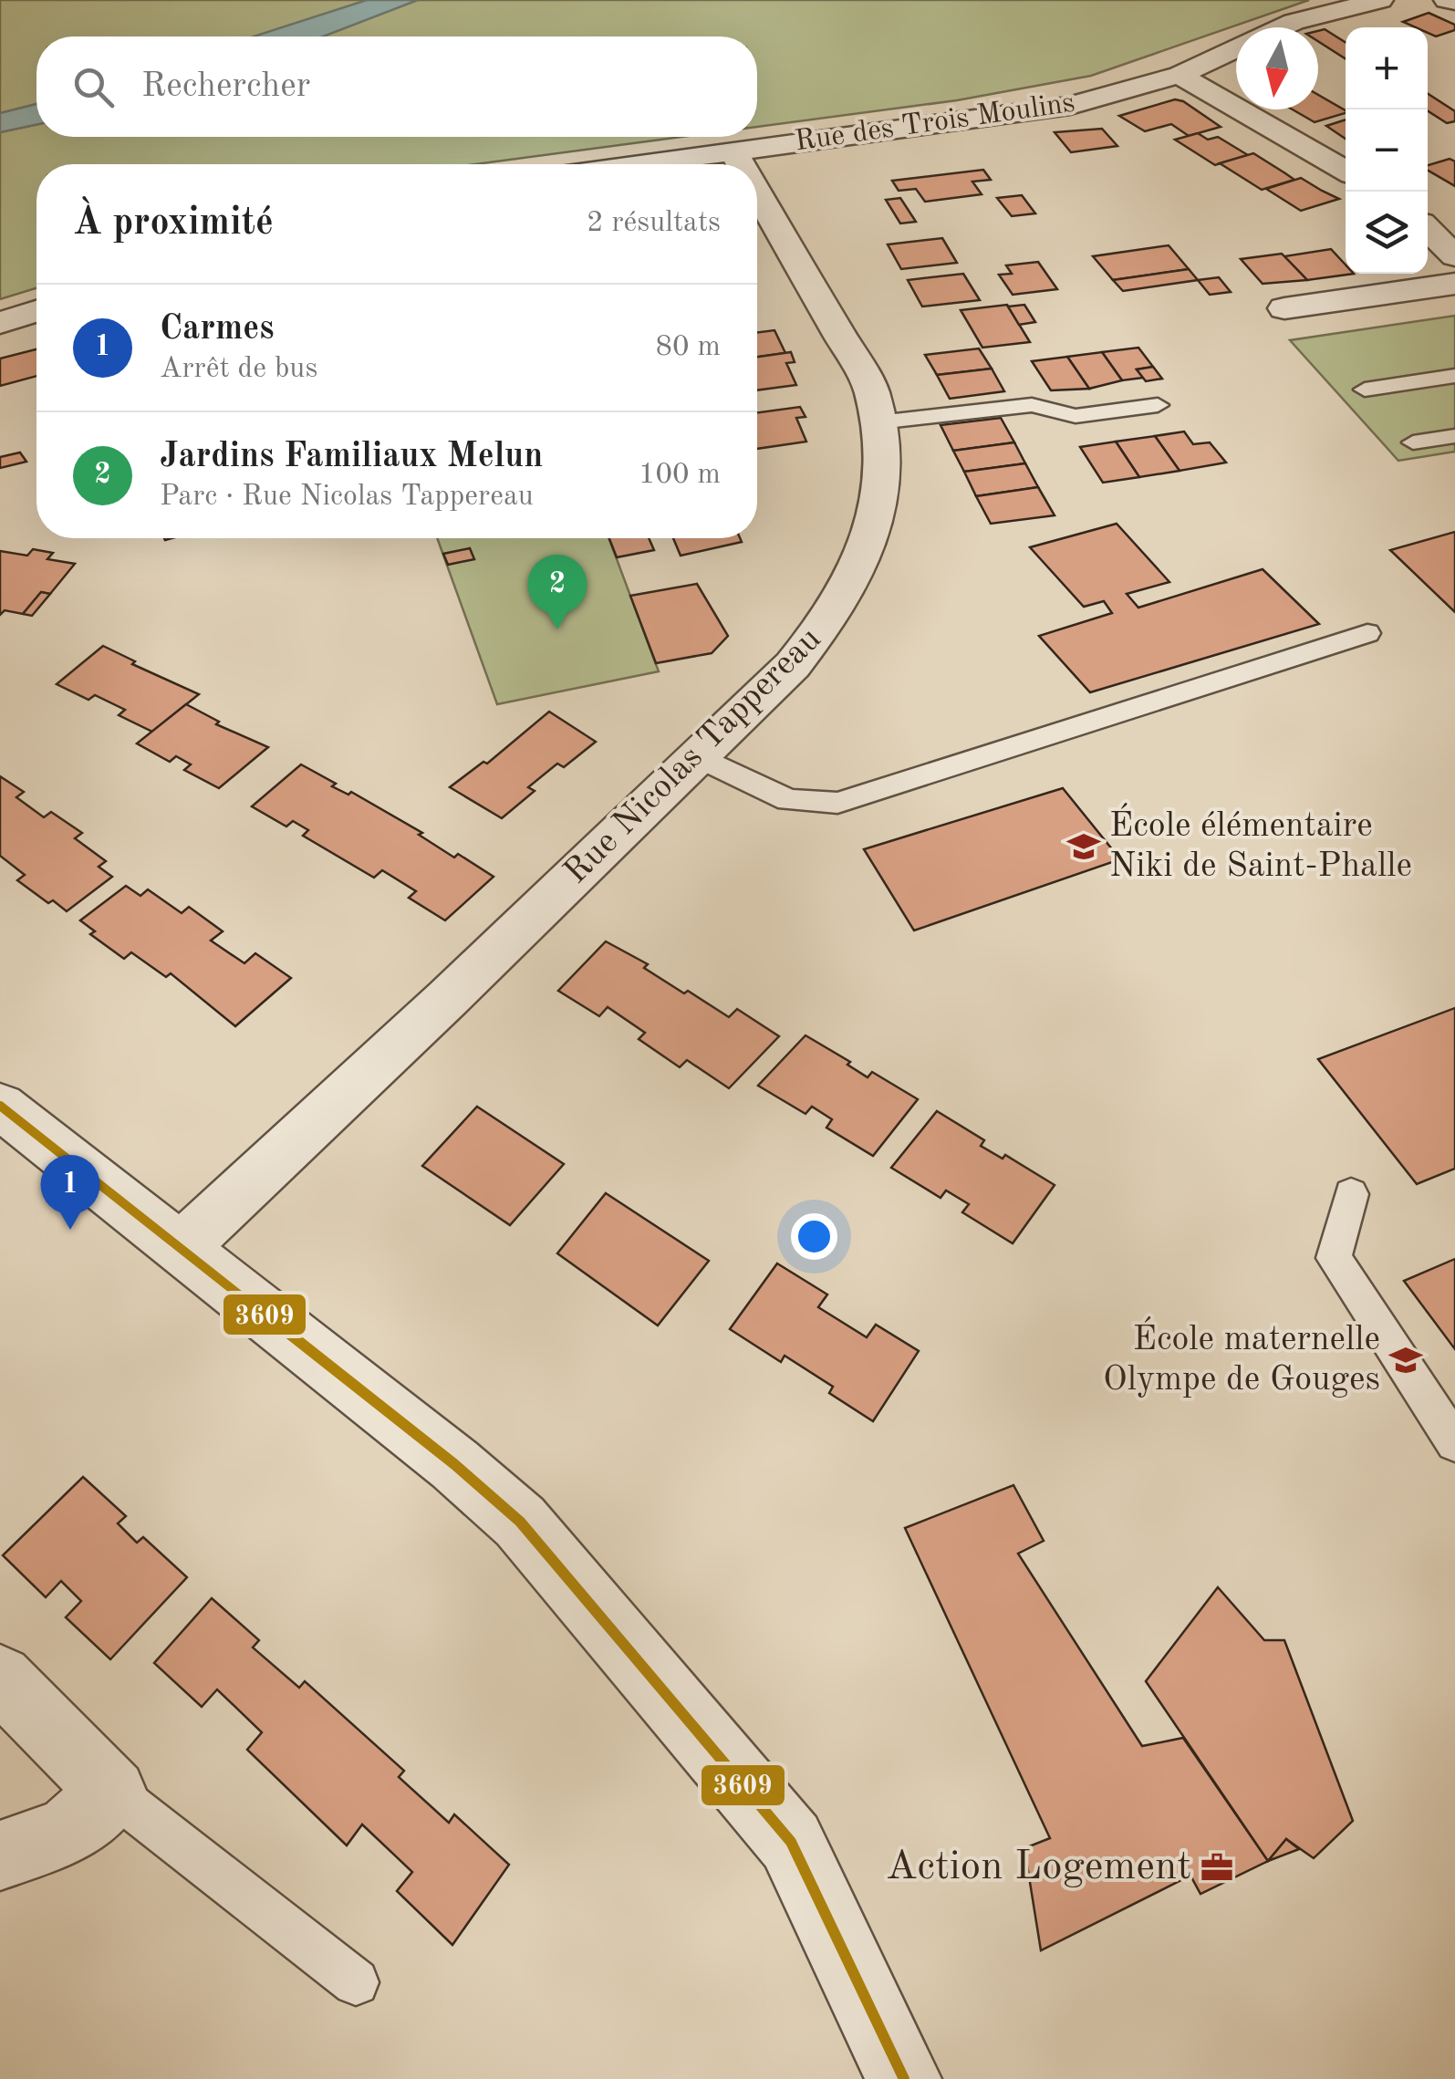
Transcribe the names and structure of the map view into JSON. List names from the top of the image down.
{
  "streets": {
    "street": ["Rue des Trois Moulins", "Rue Nicolas Tappereau"]
  },
  "crossings": [
    ["Rue des Trois Moulins", "Rue Nicolas Tappereau"]
  ],
  "places": {
    "school or university": ["École élémentaire Niki de Saint-Phalle", "École maternelle Olympe de Gouges"],
    "office": ["Action Logement"]
  },
  "lines": ["transit line 3609"],
  "north": "bottom",
  "page": {
    "map_buttons": ["+", "−"],
    "search": "Rechercher",
    "heading": ["À proximité", "2 résultats"],
    "list": [
      {
        "mark": "1",
        "name": "Carmes",
        "note": "Arrêt de bus",
        "value": "80 m"
      },
      {
        "mark": "2",
        "name": "Jardins Familiaux Melun",
        "note": "Parc · Rue Nicolas Tappereau",
        "value": "100 m"
      }
    ],
    "pins": ["2", "1"]
  }
}
